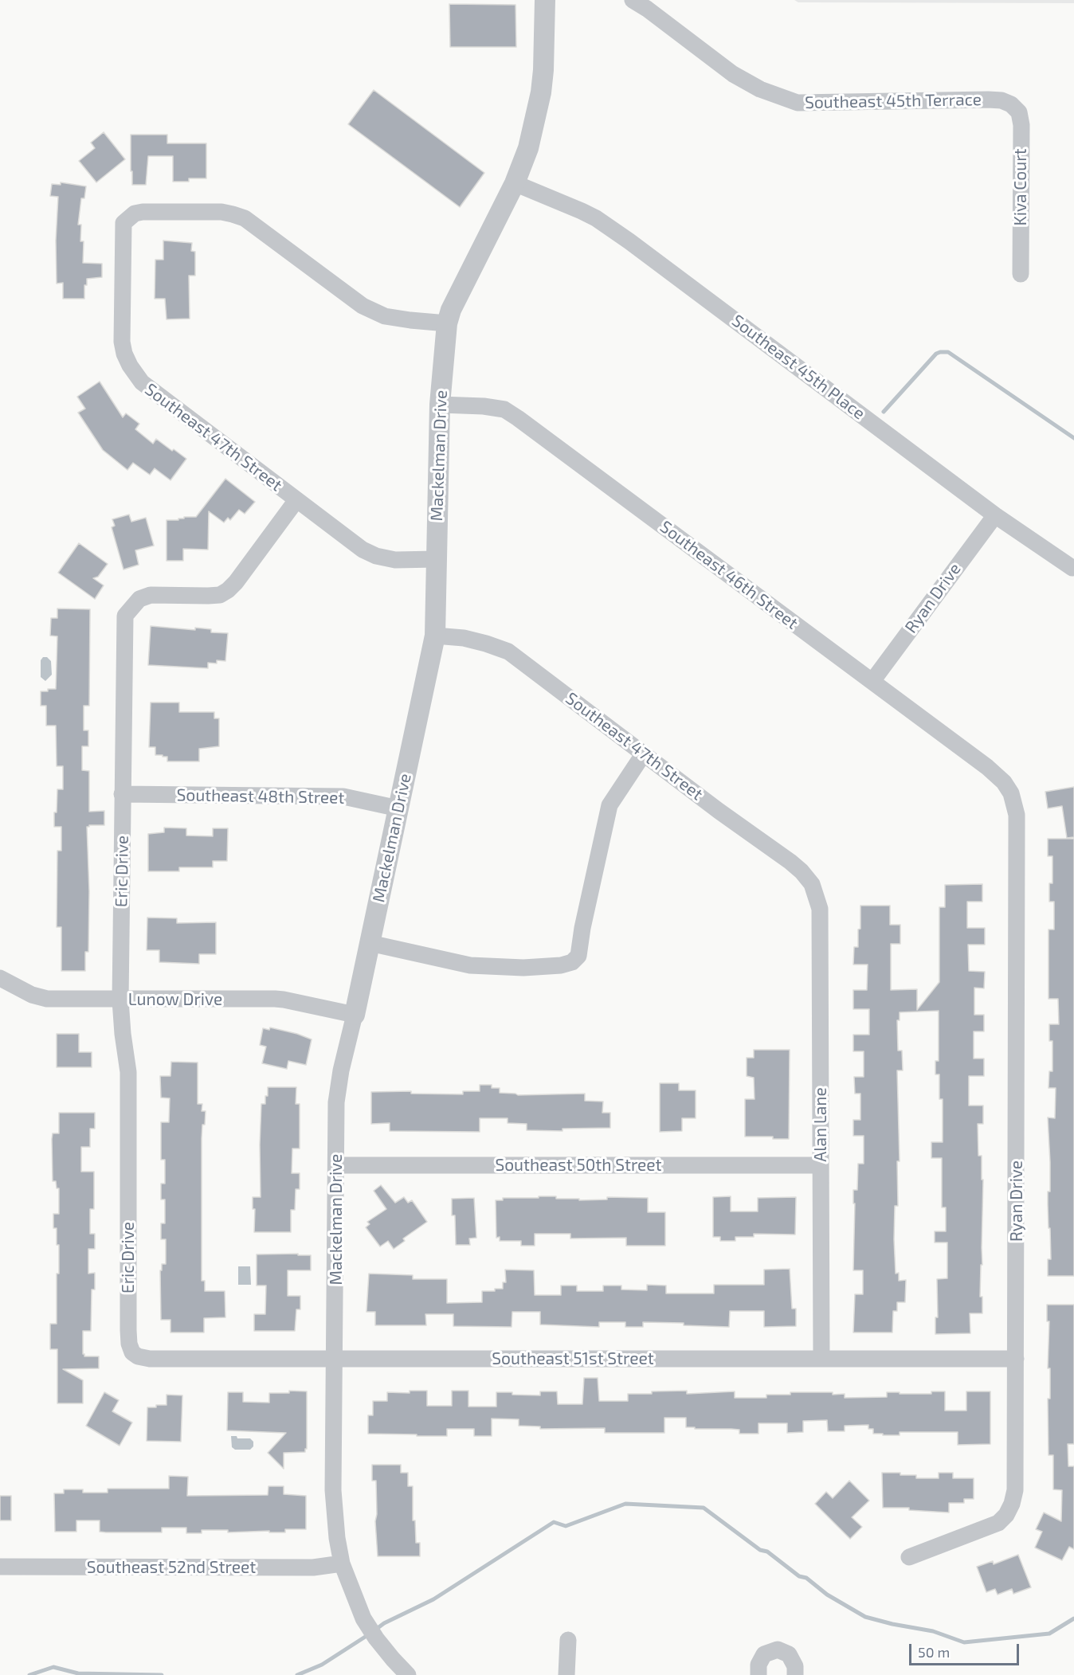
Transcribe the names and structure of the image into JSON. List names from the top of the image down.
{
  "streets": {
    "street": [
      "Southeast 45th Terrace",
      "Kiva Court",
      "Southeast 45th Place",
      "Southeast 47th Street",
      "Mackelman Drive",
      "Southeast 46th Street",
      "Ryan Drive",
      "Southeast 48th Street",
      "Eric Drive",
      "Lunow Drive",
      "Alan Lane",
      "Southeast 50th Street",
      "Southeast 51st Street",
      "Southeast 52nd Street"
    ]
  },
  "crossings": [
    ["Southeast 45th Terrace", "Kiva Court"],
    ["Southeast 45th Place", "Mackelman Drive"],
    ["Southeast 45th Place", "Ryan Drive"],
    ["Southeast 47th Street", "Mackelman Drive"],
    ["Southeast 47th Street", "Eric Drive"],
    ["Southeast 47th Street", "Alan Lane"],
    ["Mackelman Drive", "Southeast 46th Street"],
    ["Mackelman Drive", "Southeast 48th Street"],
    ["Mackelman Drive", "Lunow Drive"],
    ["Mackelman Drive", "Southeast 50th Street"],
    ["Mackelman Drive", "Southeast 51st Street"],
    ["Mackelman Drive", "Southeast 52nd Street"],
    ["Southeast 46th Street", "Ryan Drive"],
    ["Ryan Drive", "Southeast 51st Street"],
    ["Southeast 48th Street", "Eric Drive"],
    ["Eric Drive", "Lunow Drive"],
    ["Eric Drive", "Southeast 51st Street"],
    ["Alan Lane", "Southeast 50th Street"],
    ["Alan Lane", "Southeast 51st Street"]
  ],
  "scale_bar": "50 m"
}
